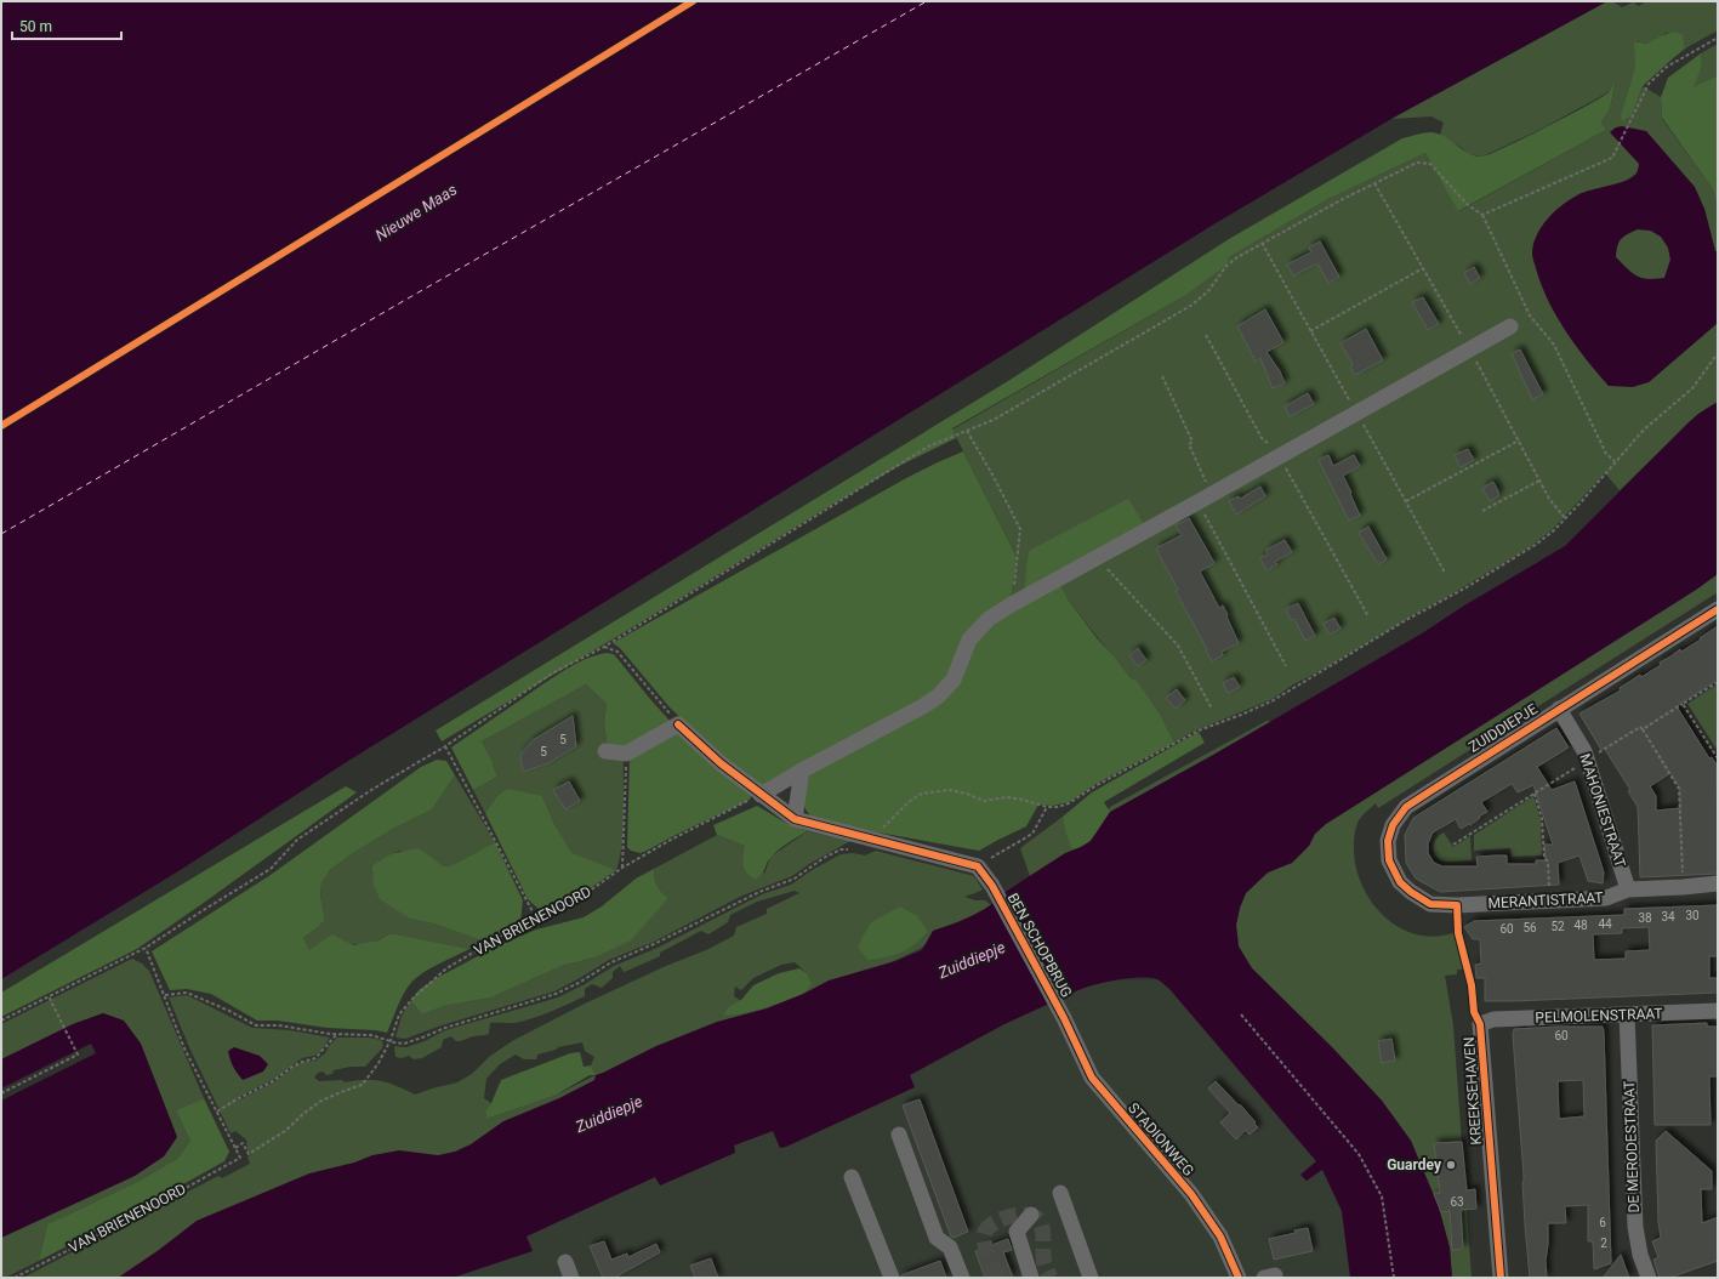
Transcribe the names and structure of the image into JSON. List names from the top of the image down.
{
  "streets": {
    "street": [
      "ZUIDDIEPJE",
      "MAHONIESTRAAT",
      "MERANTISTRAAT",
      "BEN SCHOPBRUG",
      "PELMOLENSTRAAT",
      "KREEKSEHAVEN",
      "STADIONWEG",
      "DE MERODESTRAAT"
    ],
    "path": ["VAN BRIENENOORD"]
  },
  "crossings": [
    ["ZUIDDIEPJE", "MAHONIESTRAAT"],
    ["ZUIDDIEPJE", "MERANTISTRAAT"],
    ["MAHONIESTRAAT", "MERANTISTRAAT"],
    ["BEN SCHOPBRUG", "STADIONWEG"],
    ["PELMOLENSTRAAT", "KREEKSEHAVEN"],
    ["PELMOLENSTRAAT", "DE MERODESTRAAT"]
  ],
  "water": ["Nieuwe Maas", "Zuiddiepje"],
  "places": ["Guardey"],
  "house_numbers": [
    "5",
    "5",
    "30",
    "34",
    "38",
    "44",
    "48",
    "52",
    "56",
    "60",
    "60",
    "63",
    "6",
    "2"
  ],
  "scale_bar": "50 m"
}
